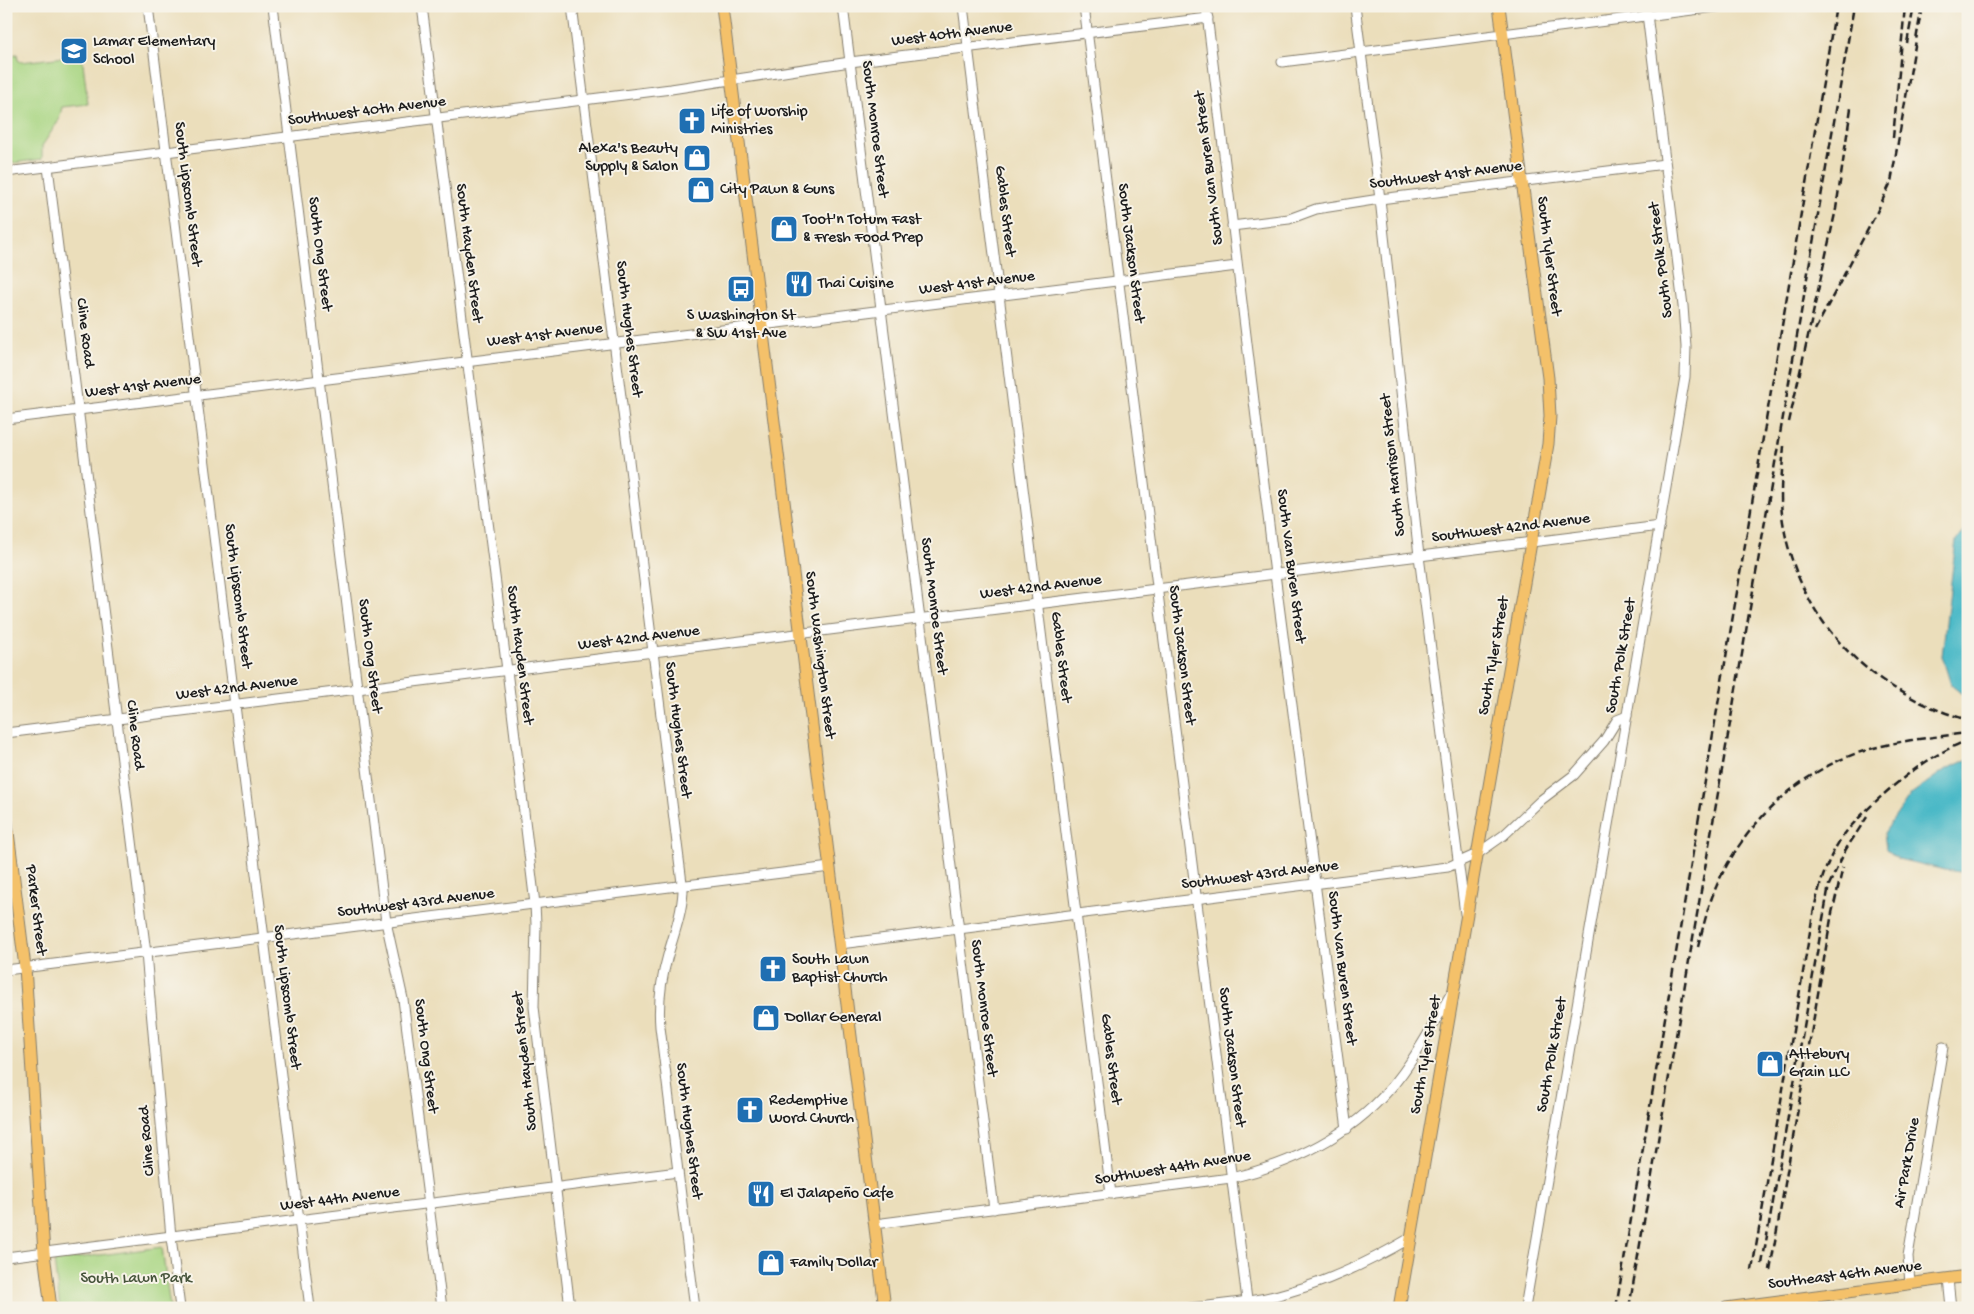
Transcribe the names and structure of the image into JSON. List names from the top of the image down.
{
  "streets": {
    "main road": [
      "South Tyler Street",
      "South Washington Street",
      "Parker Street",
      "Southeast 46th Avenue"
    ],
    "street": [
      "West 40th Avenue",
      "Southwest 40th Avenue",
      "South Monroe Street",
      "South Van Buren Street",
      "Southwest 41st Avenue",
      "South Lipscomb Street",
      "Gables Street",
      "South Hayden Street",
      "South Jackson Street",
      "South Ong Street",
      "South Polk Street",
      "West 41st Avenue",
      "South Hughes Street",
      "Cline Road",
      "South Harrison Street",
      "Southwest 42nd Avenue",
      "West 42nd Avenue",
      "Southwest 43rd Avenue",
      "Air Park Drive",
      "Southwest 44th Avenue",
      "West 44th Avenue"
    ]
  },
  "crossings": [
    ["West 40th Avenue", "Southwest 40th Avenue"],
    ["West 40th Avenue", "South Monroe Street"],
    ["West 40th Avenue", "South Van Buren Street"],
    ["West 40th Avenue", "Gables Street"],
    ["West 40th Avenue", "South Jackson Street"],
    ["West 40th Avenue", "South Washington Street"],
    ["Southwest 40th Avenue", "South Lipscomb Street"],
    ["Southwest 40th Avenue", "South Hayden Street"],
    ["Southwest 40th Avenue", "South Ong Street"],
    ["Southwest 40th Avenue", "South Hughes Street"],
    ["Southwest 40th Avenue", "Cline Road"],
    ["Southwest 40th Avenue", "South Washington Street"],
    ["South Monroe Street", "West 41st Avenue"],
    ["South Monroe Street", "West 42nd Avenue"],
    ["South Monroe Street", "Southwest 43rd Avenue"],
    ["South Monroe Street", "Southwest 44th Avenue"],
    ["South Van Buren Street", "Southwest 41st Avenue"],
    ["South Van Buren Street", "West 41st Avenue"],
    ["South Van Buren Street", "Southwest 42nd Avenue"],
    ["South Van Buren Street", "West 42nd Avenue"],
    ["South Van Buren Street", "Southwest 43rd Avenue"],
    ["South Van Buren Street", "Southwest 44th Avenue"],
    ["Southwest 41st Avenue", "South Tyler Street"],
    ["Southwest 41st Avenue", "South Polk Street"],
    ["Southwest 41st Avenue", "South Harrison Street"],
    ["South Lipscomb Street", "West 41st Avenue"],
    ["South Lipscomb Street", "West 42nd Avenue"],
    ["South Lipscomb Street", "Southwest 43rd Avenue"],
    ["South Lipscomb Street", "West 44th Avenue"],
    ["Gables Street", "West 41st Avenue"],
    ["Gables Street", "West 42nd Avenue"],
    ["Gables Street", "Southwest 43rd Avenue"],
    ["Gables Street", "Southwest 44th Avenue"],
    ["South Hayden Street", "West 41st Avenue"],
    ["South Hayden Street", "West 42nd Avenue"],
    ["South Hayden Street", "Southwest 43rd Avenue"],
    ["South Hayden Street", "West 44th Avenue"],
    ["South Jackson Street", "West 41st Avenue"],
    ["South Jackson Street", "West 42nd Avenue"],
    ["South Jackson Street", "Southwest 43rd Avenue"],
    ["South Jackson Street", "Southwest 44th Avenue"],
    ["South Ong Street", "West 41st Avenue"],
    ["South Ong Street", "West 42nd Avenue"],
    ["South Ong Street", "Southwest 43rd Avenue"],
    ["South Ong Street", "West 44th Avenue"],
    ["South Tyler Street", "South Harrison Street"],
    ["South Tyler Street", "Southwest 42nd Avenue"],
    ["South Tyler Street", "Southwest 43rd Avenue"],
    ["South Tyler Street", "Southwest 44th Avenue"],
    ["South Polk Street", "Southwest 42nd Avenue"],
    ["South Polk Street", "Southwest 43rd Avenue"],
    ["West 41st Avenue", "South Hughes Street"],
    ["West 41st Avenue", "Cline Road"],
    ["West 41st Avenue", "South Washington Street"],
    ["South Hughes Street", "West 42nd Avenue"],
    ["South Hughes Street", "Southwest 43rd Avenue"],
    ["South Hughes Street", "West 44th Avenue"],
    ["Cline Road", "West 42nd Avenue"],
    ["Cline Road", "Southwest 43rd Avenue"],
    ["Cline Road", "West 44th Avenue"],
    ["South Harrison Street", "Southwest 42nd Avenue"],
    ["South Harrison Street", "Southwest 43rd Avenue"],
    ["Southwest 42nd Avenue", "West 42nd Avenue"],
    ["West 42nd Avenue", "South Washington Street"],
    ["South Washington Street", "Southwest 43rd Avenue"],
    ["South Washington Street", "Southwest 44th Avenue"],
    ["Southwest 43rd Avenue", "Parker Street"],
    ["Parker Street", "West 44th Avenue"],
    ["Air Park Drive", "Southeast 46th Avenue"]
  ],
  "parks": ["South Lawn Park"],
  "places": {
    "school or university": ["Lamar Elementary School"],
    "church": ["Life of Worship Ministries", "South Lawn Baptist Church", "Redemptive Word Church"],
    "shop": [
      "Alexa's Beauty Supply & Salon",
      "City Pawn & Guns",
      "Toot'n Totum Fast & Fresh Food Prep",
      "Dollar General",
      "Attebury Grain LLC",
      "Family Dollar"
    ],
    "restaurant": ["Thai Cuisine", "El Jalapeño Cafe"],
    "bus stop": ["S Washington St & SW 41st Ave"]
  }
}
